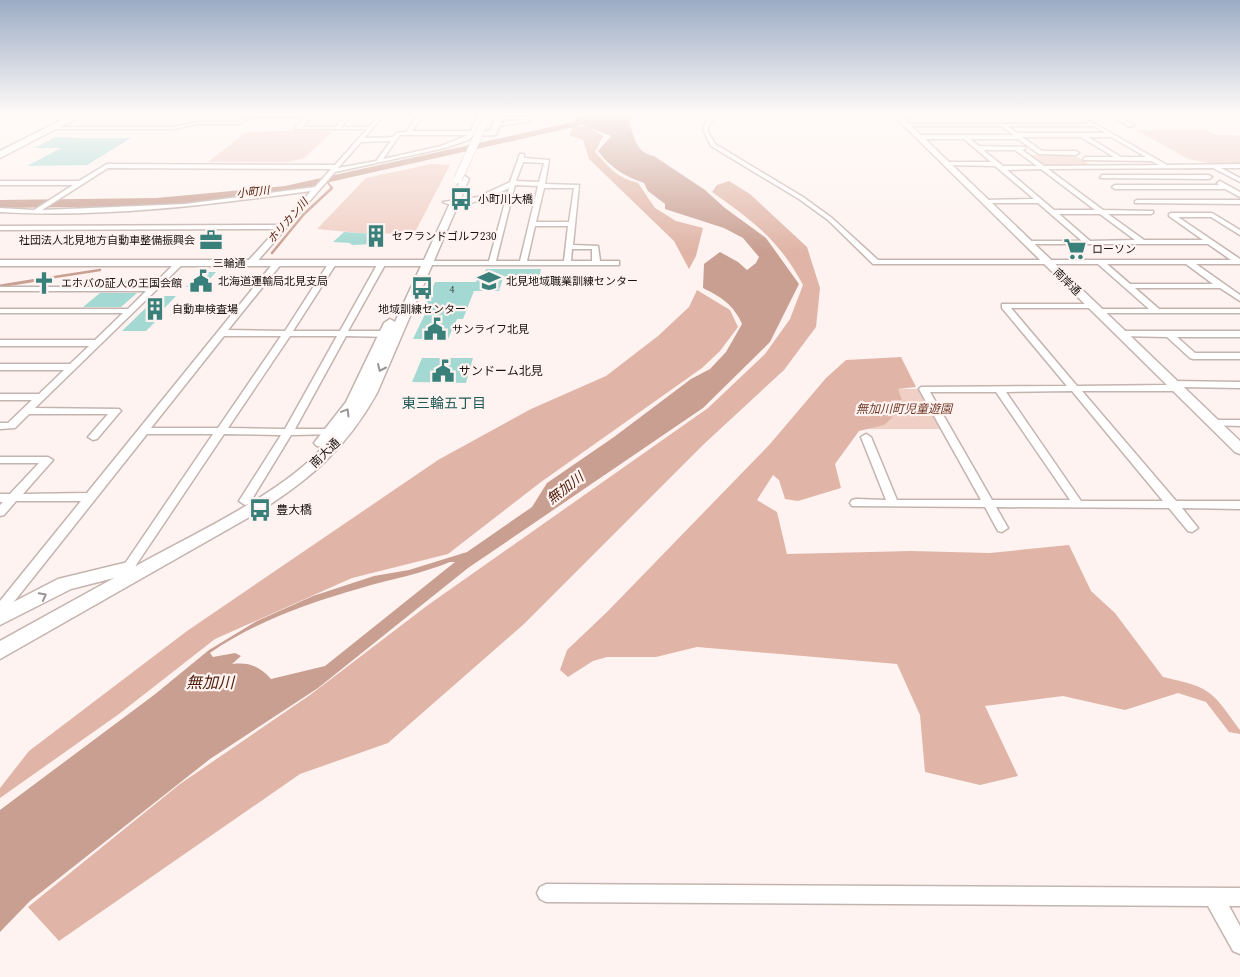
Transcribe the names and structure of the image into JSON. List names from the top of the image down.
{
  "streets": {
    "street": ["三輪通", "南岸通", "南大通"]
  },
  "crossings": [
    ["三輪通", "南大通"]
  ],
  "districts": ["東三輪五丁目"],
  "water": ["小町川", "ホリカン川", "無加川"],
  "parks": ["無加川町児童遊園"],
  "places": {
    "bus stop": ["小町川大橋", "地域訓練センター", "豊大橋"],
    "building": ["セフランドゴルフ230", "自動車検査場"],
    "office": ["社団法人北見地方自動車整備振興会"],
    "supermarket": ["ローソン"],
    "public building": ["北海道運輸局北見支局", "サンライフ北見", "サンドーム北見"],
    "school or university": ["北見地域職業訓練センター"],
    "church": ["エホバの証人の王国会館"]
  },
  "house_numbers": ["4"]
}
